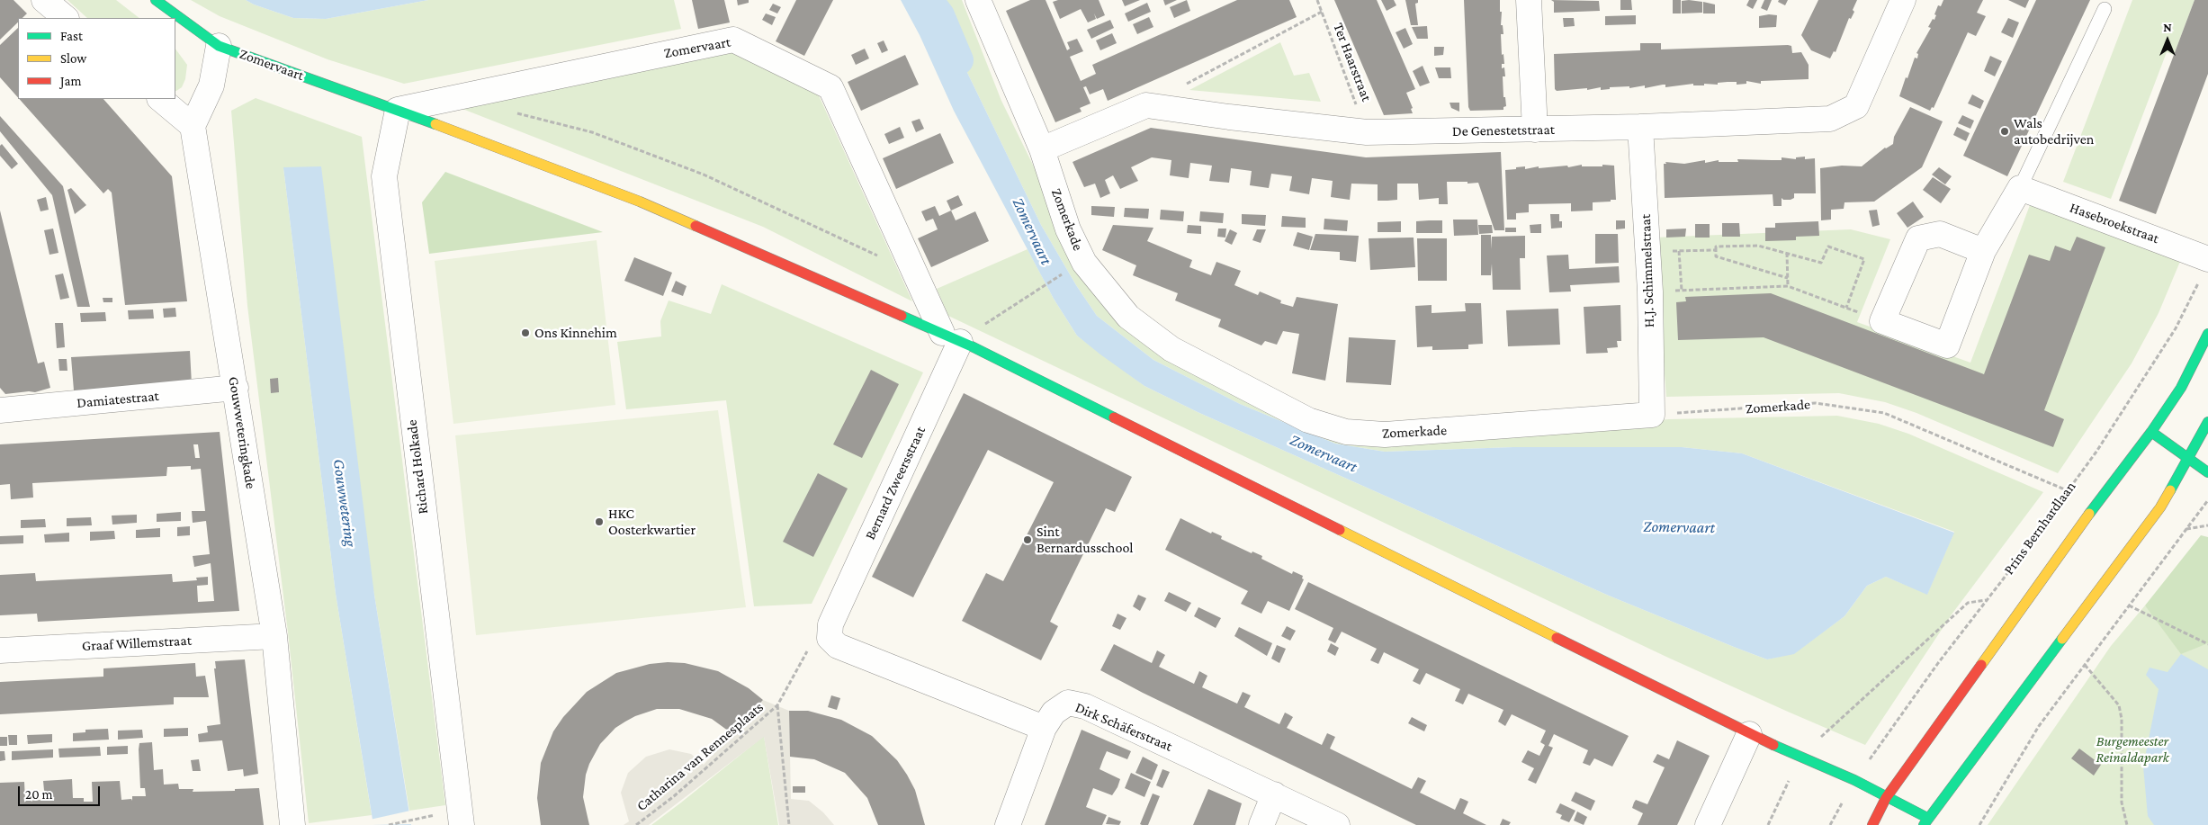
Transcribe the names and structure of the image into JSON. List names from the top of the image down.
{
  "streets": {
    "street": [
      "Zomervaart",
      "De Genestetstraat",
      "Zomerkade",
      "Hasebroekstraat",
      "H.J. Schimmelstraat",
      "Damiatestraat",
      "Gouwweteringkade",
      "Richard Holkade",
      "Bernard Zweersstraat",
      "Graaf Willemstraat",
      "Dirk Schäferstraat"
    ],
    "path": ["Ter Haarstraat", "Prins Bernhardlaan", "Catharina van Rennesplaats"]
  },
  "crossings": [
    ["Zomervaart", "Richard Holkade"],
    ["Zomervaart", "Bernard Zweersstraat"],
    ["Zomervaart", "Prins Bernhardlaan"],
    ["Ter Haarstraat", "De Genestetstraat"],
    ["De Genestetstraat", "Zomerkade"],
    ["De Genestetstraat", "H.J. Schimmelstraat"],
    ["Zomerkade", "H.J. Schimmelstraat"],
    ["Zomerkade", "Prins Bernhardlaan"],
    ["Hasebroekstraat", "Prins Bernhardlaan"],
    ["Damiatestraat", "Gouwweteringkade"],
    ["Gouwweteringkade", "Graaf Willemstraat"],
    ["Bernard Zweersstraat", "Catharina van Rennesplaats"]
  ],
  "water": ["Zomervaart", "Gouwwetering"],
  "parks": ["Burgemeester Reinaldapark"],
  "places": [
    "Wals autobedrijven",
    "Ons Kinnehim",
    "HKC Oosterkwartier",
    "Sint Bernardusschool"
  ],
  "legend": ["Fast", "Slow", "Jam"],
  "scale_bar": "20 m",
  "north": "top"
}
